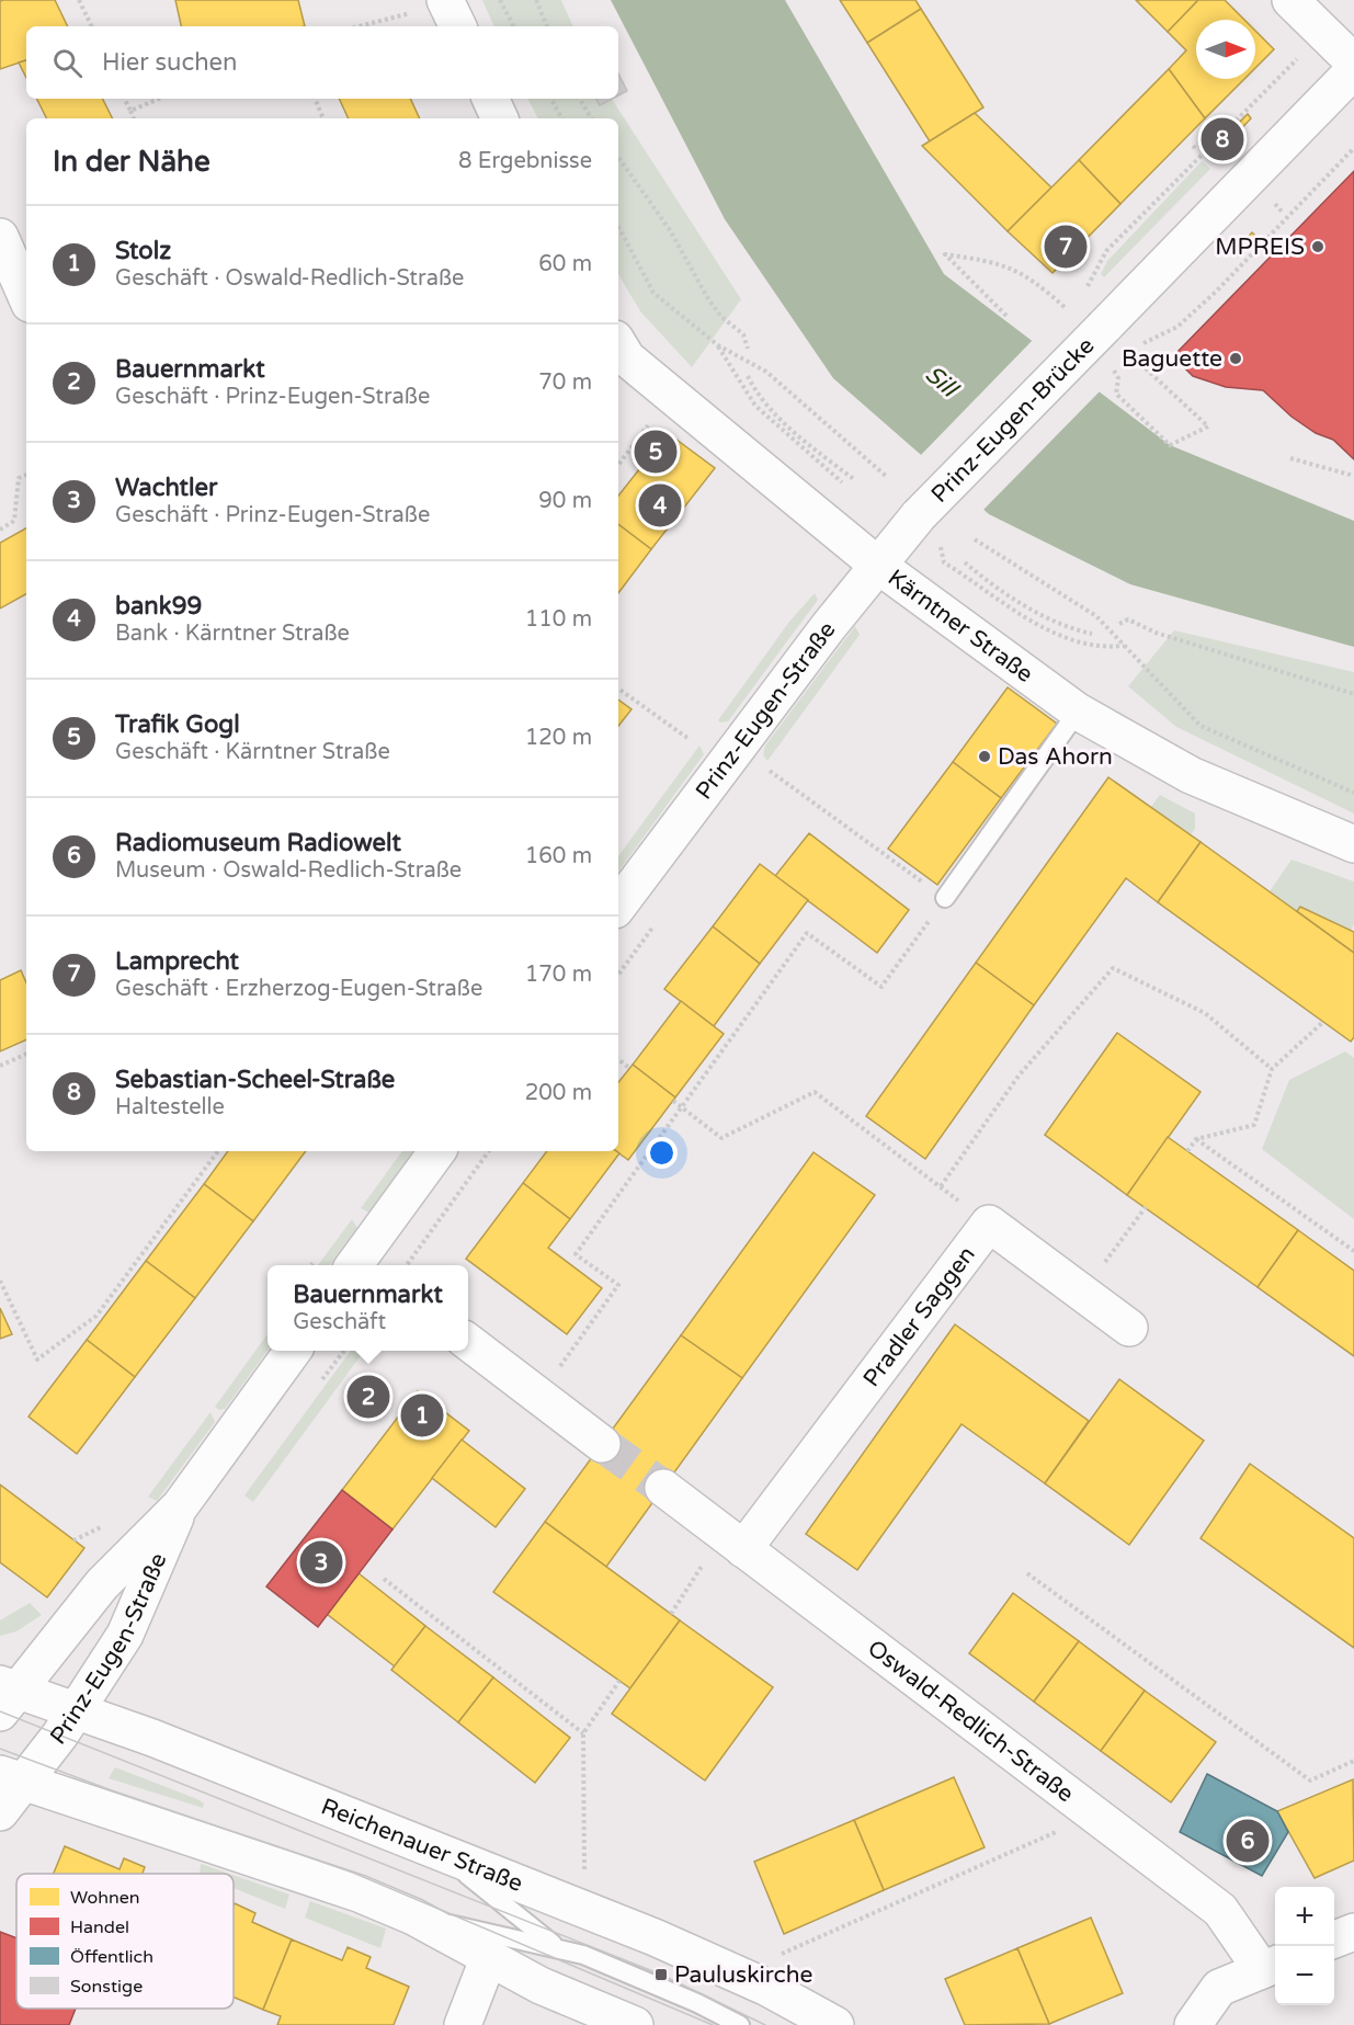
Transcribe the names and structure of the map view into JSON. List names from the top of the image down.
{
  "streets": {
    "street": [
      "Prinz-Eugen-Brücke",
      "Kärntner Straße",
      "Prinz-Eugen-Straße",
      "Pradler Saggen",
      "Oswald-Redlich-Straße",
      "Reichenauer Straße"
    ]
  },
  "crossings": [
    ["Prinz-Eugen-Brücke", "Prinz-Eugen-Straße"],
    ["Kärntner Straße", "Prinz-Eugen-Straße"],
    ["Prinz-Eugen-Straße", "Reichenauer Straße"],
    ["Pradler Saggen", "Oswald-Redlich-Straße"]
  ],
  "water": ["Sill"],
  "places": {
    "other": ["MPREIS", "Baguette", "Das Ahorn"],
    "transit": ["Pauluskirche"]
  },
  "legend": [
    "Wohnen",
    "Handel",
    "Öffentlich",
    "Sonstige"
  ],
  "north": "right",
  "page": {
    "search": "Hier suchen",
    "pins": [
      "8",
      "7",
      "5",
      "4",
      "2",
      "1",
      "3",
      "6"
    ],
    "heading": ["In der Nähe", "8 Ergebnisse"],
    "list": [
      {
        "mark": "1",
        "name": "Stolz",
        "note": "Geschäft · Oswald-Redlich-Straße",
        "value": "60 m"
      },
      {
        "mark": "2",
        "name": "Bauernmarkt",
        "note": "Geschäft · Prinz-Eugen-Straße",
        "value": "70 m"
      },
      {
        "mark": "3",
        "name": "Wachtler",
        "note": "Geschäft · Prinz-Eugen-Straße",
        "value": "90 m"
      },
      {
        "mark": "4",
        "name": "bank99",
        "note": "Bank · Kärntner Straße",
        "value": "110 m"
      },
      {
        "mark": "5",
        "name": "Trafik Gogl",
        "note": "Geschäft · Kärntner Straße",
        "value": "120 m"
      },
      {
        "mark": "6",
        "name": "Radiomuseum Radiowelt",
        "note": "Museum · Oswald-Redlich-Straße",
        "value": "160 m"
      },
      {
        "mark": "7",
        "name": "Lamprecht",
        "note": "Geschäft · Erzherzog-Eugen-Straße",
        "value": "170 m"
      },
      {
        "mark": "8",
        "name": "Sebastian-Scheel-Straße",
        "note": "Haltestelle",
        "value": "200 m"
      }
    ],
    "popup": ["Bauernmarkt", "Geschäft"],
    "map_buttons": ["+", "−"]
  }
}
